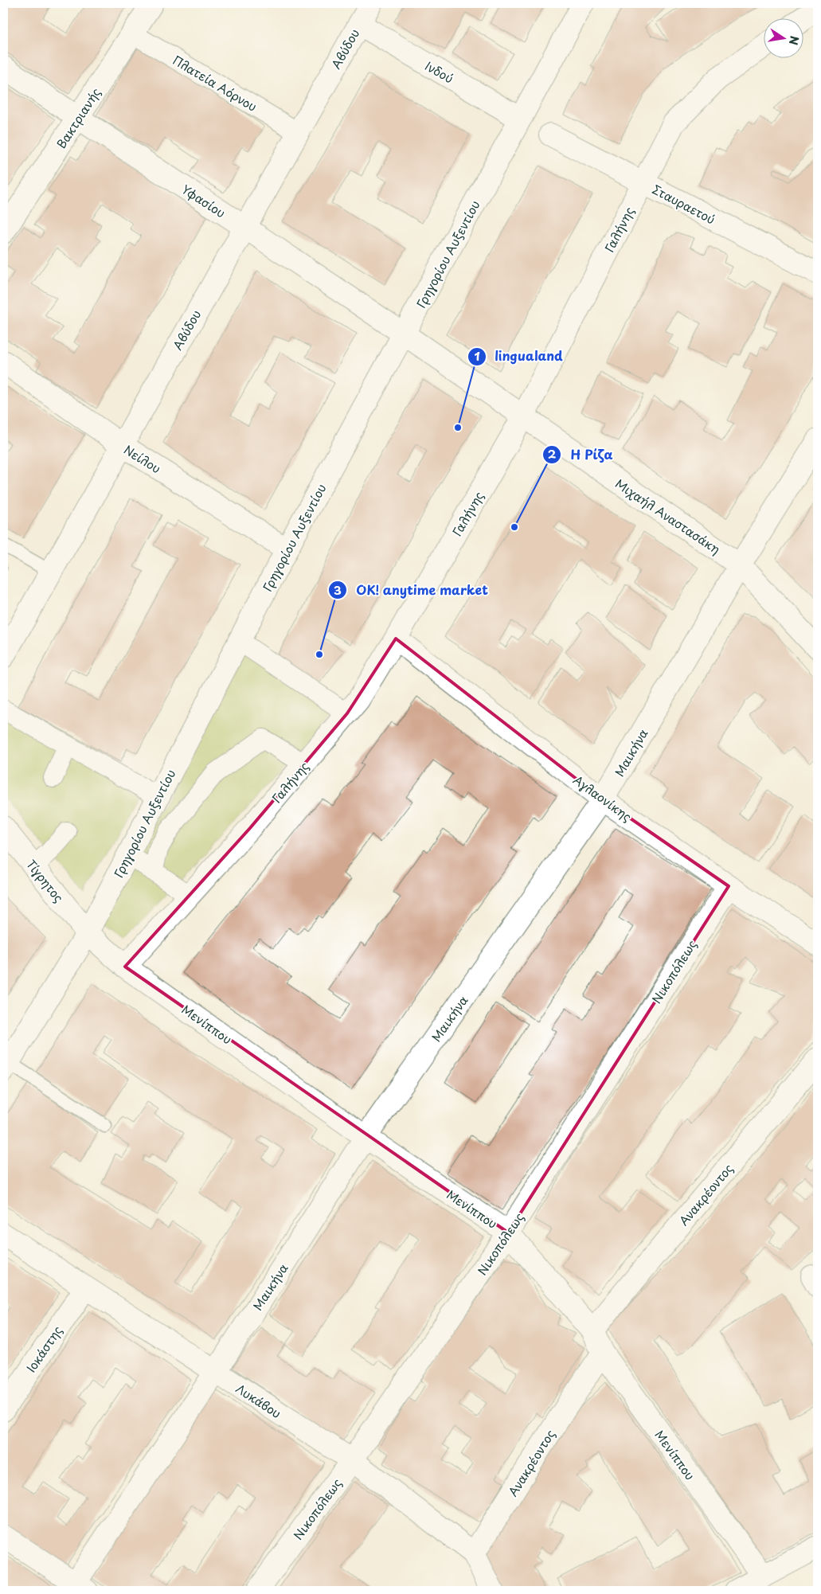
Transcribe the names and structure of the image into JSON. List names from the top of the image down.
{
  "streets": {
    "street": [
      "Αβύδου",
      "Ινδού",
      "Πλατεία Αόρνου",
      "Βακτριανής",
      "Υφασίου",
      "Σταυραετού",
      "Γαλήνης",
      "Γρηγορίου Αυξεντίου",
      "Νείλου",
      "Μιχαήλ Αναστασάκη",
      "Μαικήνα",
      "Αγλαονίκης",
      "Τίγρητος",
      "Νικοπόλεως",
      "Μενίππου",
      "Ανακρέοντος",
      "Ιοκάστης",
      "Λυκάβου"
    ]
  },
  "crossings": [
    ["Αβύδου", "Ινδού"],
    ["Αβύδου", "Πλατεία Αόρνου"],
    ["Αβύδου", "Υφασίου"],
    ["Αβύδου", "Νείλου"],
    ["Ινδού", "Γρηγορίου Αυξεντίου"],
    ["Πλατεία Αόρνου", "Βακτριανής"],
    ["Βακτριανής", "Υφασίου"],
    ["Υφασίου", "Γρηγορίου Αυξεντίου"],
    ["Υφασίου", "Μιχαήλ Αναστασάκη"],
    ["Σταυραετού", "Γαλήνης"],
    ["Γαλήνης", "Μιχαήλ Αναστασάκη"],
    ["Γαλήνης", "Αγλαονίκης"],
    ["Γαλήνης", "Μενίππου"],
    ["Γρηγορίου Αυξεντίου", "Νείλου"],
    ["Γρηγορίου Αυξεντίου", "Μιχαήλ Αναστασάκη"],
    ["Γρηγορίου Αυξεντίου", "Τίγρητος"],
    ["Γρηγορίου Αυξεντίου", "Μενίππου"],
    ["Μιχαήλ Αναστασάκη", "Μαικήνα"],
    ["Μαικήνα", "Αγλαονίκης"],
    ["Μαικήνα", "Μενίππου"],
    ["Μαικήνα", "Λυκάβου"],
    ["Αγλαονίκης", "Νικοπόλεως"],
    ["Τίγρητος", "Μενίππου"],
    ["Νικοπόλεως", "Μενίππου"],
    ["Νικοπόλεως", "Λυκάβου"],
    ["Μενίππου", "Ανακρέοντος"],
    ["Ανακρέοντος", "Λυκάβου"],
    ["Ιοκάστης", "Λυκάβου"]
  ],
  "places": ["lingualand", "Η Ρίζα", "OK! anytime market"],
  "north": "right"
}
